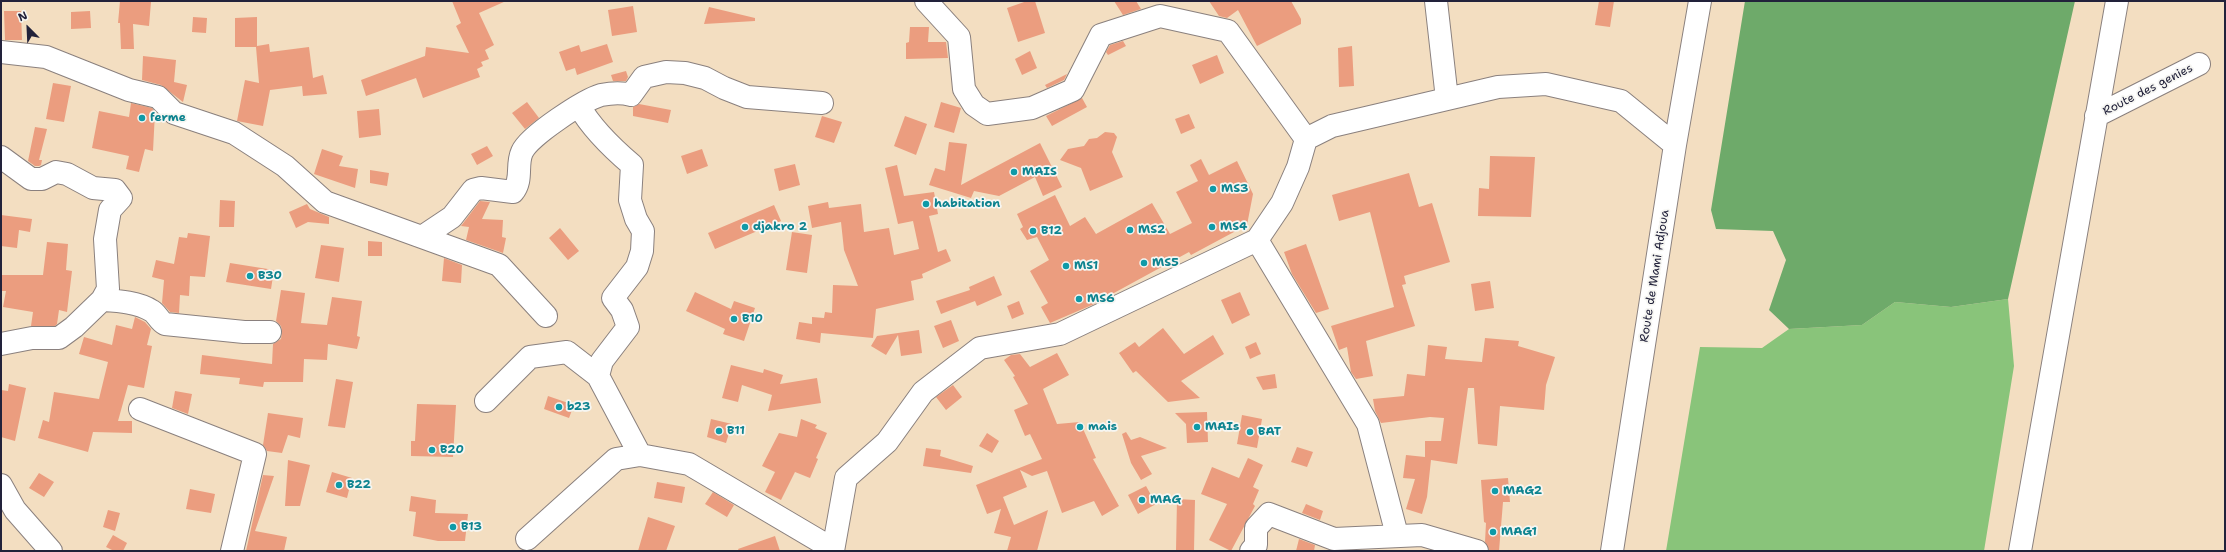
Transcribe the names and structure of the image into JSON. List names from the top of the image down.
{
  "streets": {
    "street": ["Route des genies", "Route de Mami Adjoua"]
  },
  "places": [
    "ferme",
    "MAIS",
    "MS3",
    "habitation",
    "djakro 2",
    "MS4",
    "MS2",
    "B12",
    "MS5",
    "MS1",
    "B30",
    "MS6",
    "B10",
    "b23",
    "mais",
    "MAIs",
    "B11",
    "BAT",
    "B20",
    "B22",
    "MAG2",
    "MAG",
    "B13",
    "MAG1"
  ],
  "north": "top left"
}
